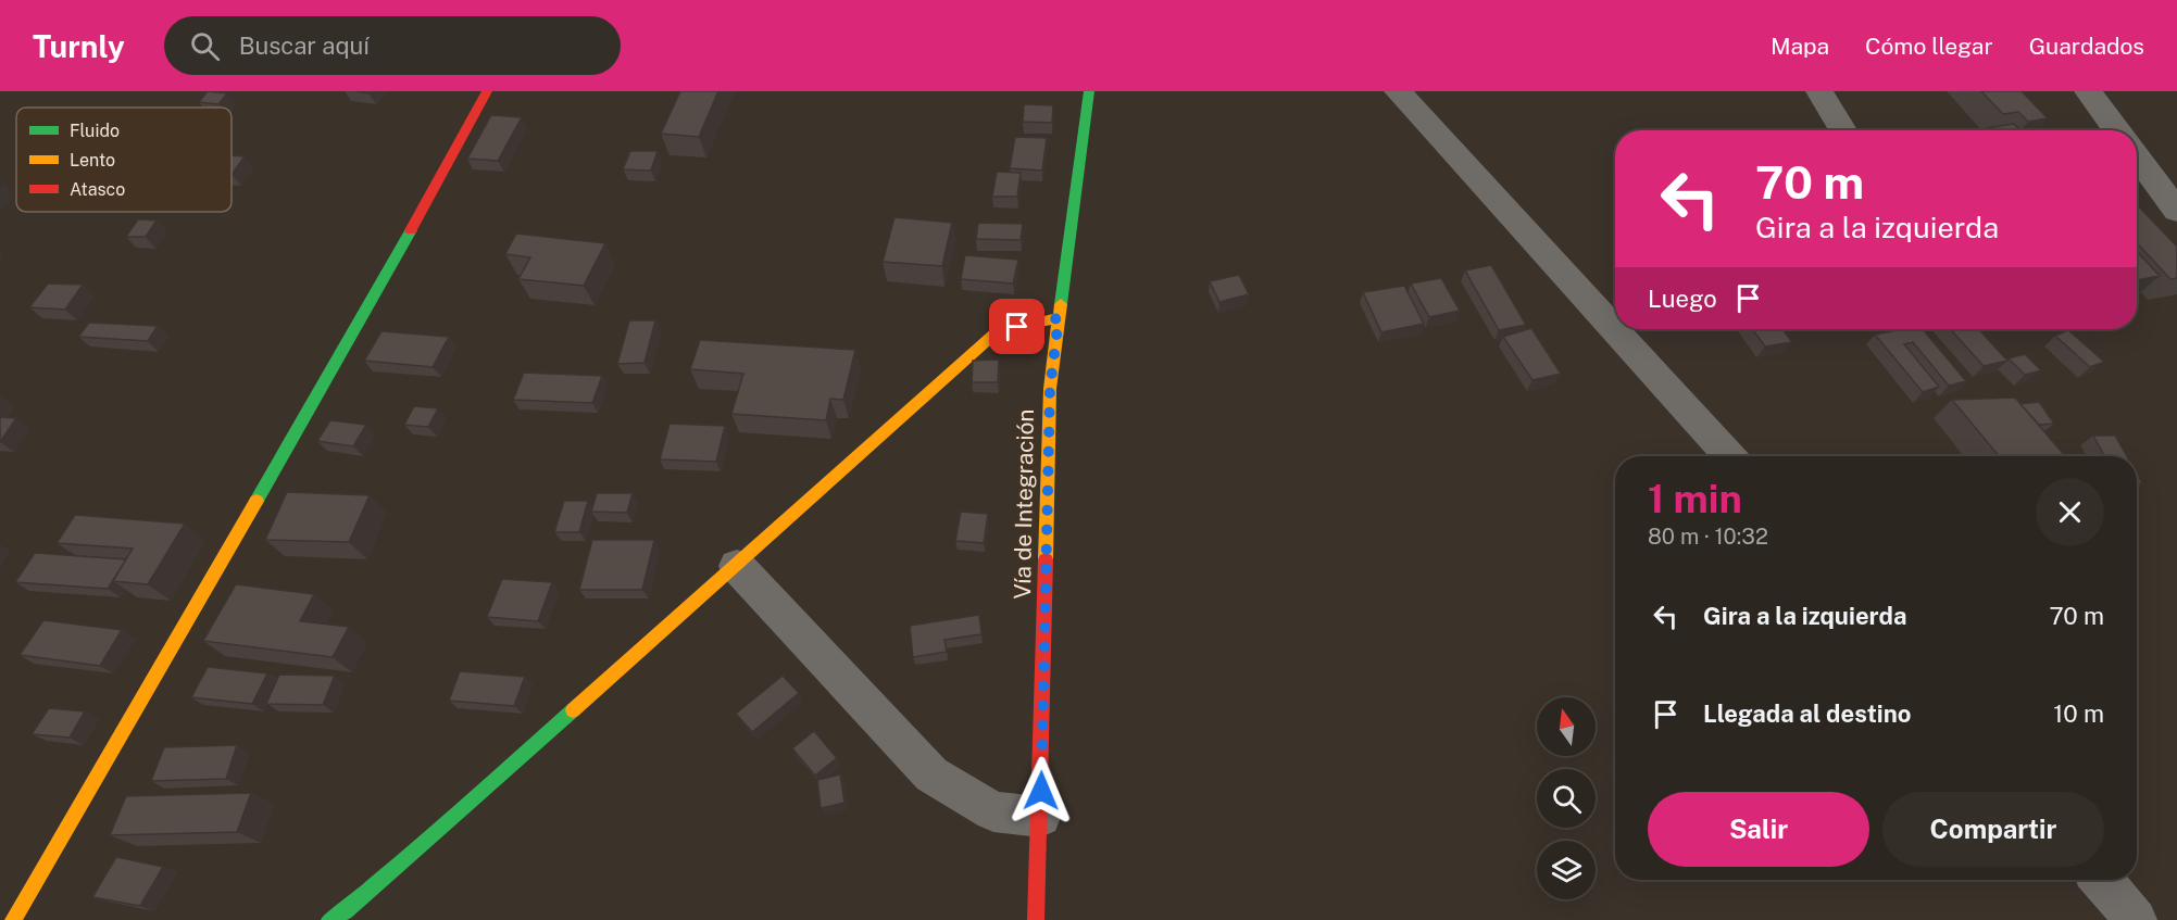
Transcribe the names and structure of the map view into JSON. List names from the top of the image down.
{
  "streets": {
    "street": ["Vía de Integración"]
  },
  "legend": ["Fluido", "Lento", "Atasco"],
  "north": "top",
  "page": {
    "header": "Turnly",
    "search": "Buscar aquí",
    "nav": ["Mapa", "Cómo llegar", "Guardados"],
    "turn": ["70 m", "Gira a la izquierda"],
    "then": "Luego",
    "heading": ["1 min", "80 m · 10:32"],
    "list": [
      {
        "name": "Gira a la izquierda",
        "value": "70 m"
      },
      {
        "name": "Llegada al destino",
        "value": "10 m"
      }
    ],
    "buttons": ["Salir", "Compartir"]
  }
}
